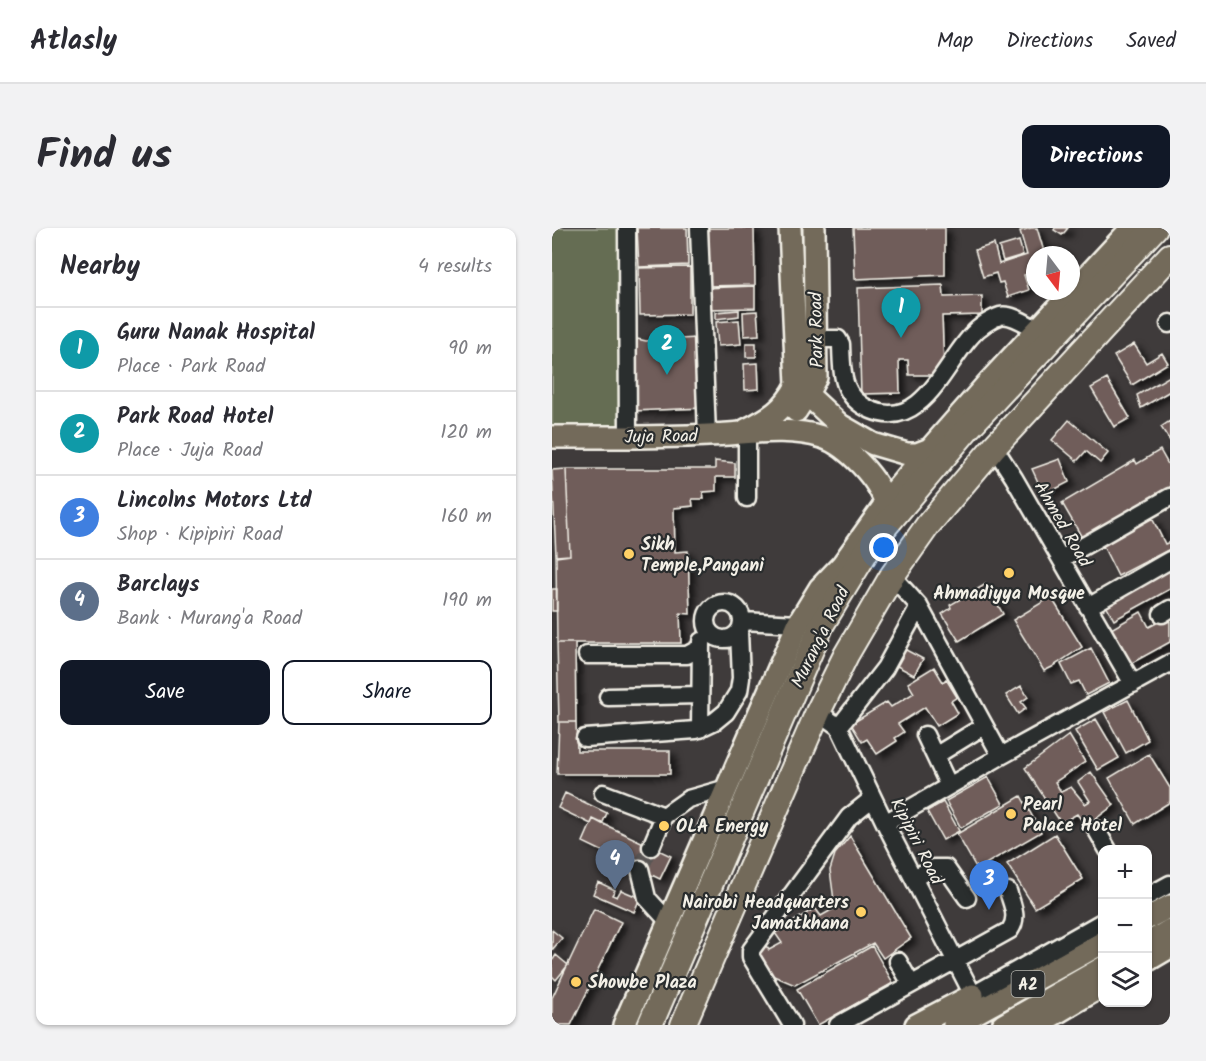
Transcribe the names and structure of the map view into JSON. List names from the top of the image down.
{
  "streets": {
    "highway": ["Murang'a Road"],
    "main road": ["Park Road", "Juja Road", "A2"],
    "street": ["Ahmed Road", "Kipipiri Road"]
  },
  "crossings": [
    ["Park Road", "Murang'a Road"],
    ["Juja Road", "Murang'a Road"],
    ["Ahmed Road", "Murang'a Road"],
    ["Murang'a Road", "Kipipiri Road"]
  ],
  "places": [
    "Sikh Temple,Pangani",
    "Ahmadiyya Mosque",
    "Pearl Palace Hotel",
    "OLA Energy",
    "Nairobi Headquarters Jamatkhana",
    "Showbe Plaza"
  ],
  "north": "bottom",
  "page": {
    "header": "Atlasly",
    "nav": ["Map", "Directions", "Saved"],
    "title": "Find us",
    "buttons": [
      "Directions",
      ["Save", "Share"]
    ],
    "heading": ["Nearby", "4 results"],
    "pins": [
      "1",
      "2",
      "4",
      "3"
    ],
    "list": [
      {
        "mark": "1",
        "name": "Guru Nanak Hospital",
        "note": "Place · Park Road",
        "value": "90 m"
      },
      {
        "mark": "2",
        "name": "Park Road Hotel",
        "note": "Place · Juja Road",
        "value": "120 m"
      },
      {
        "mark": "3",
        "name": "Lincolns Motors Ltd",
        "note": "Shop · Kipipiri Road",
        "value": "160 m"
      },
      {
        "mark": "4",
        "name": "Barclays",
        "note": "Bank · Murang'a Road",
        "value": "190 m"
      }
    ],
    "map_buttons": ["+", "−"]
  }
}
